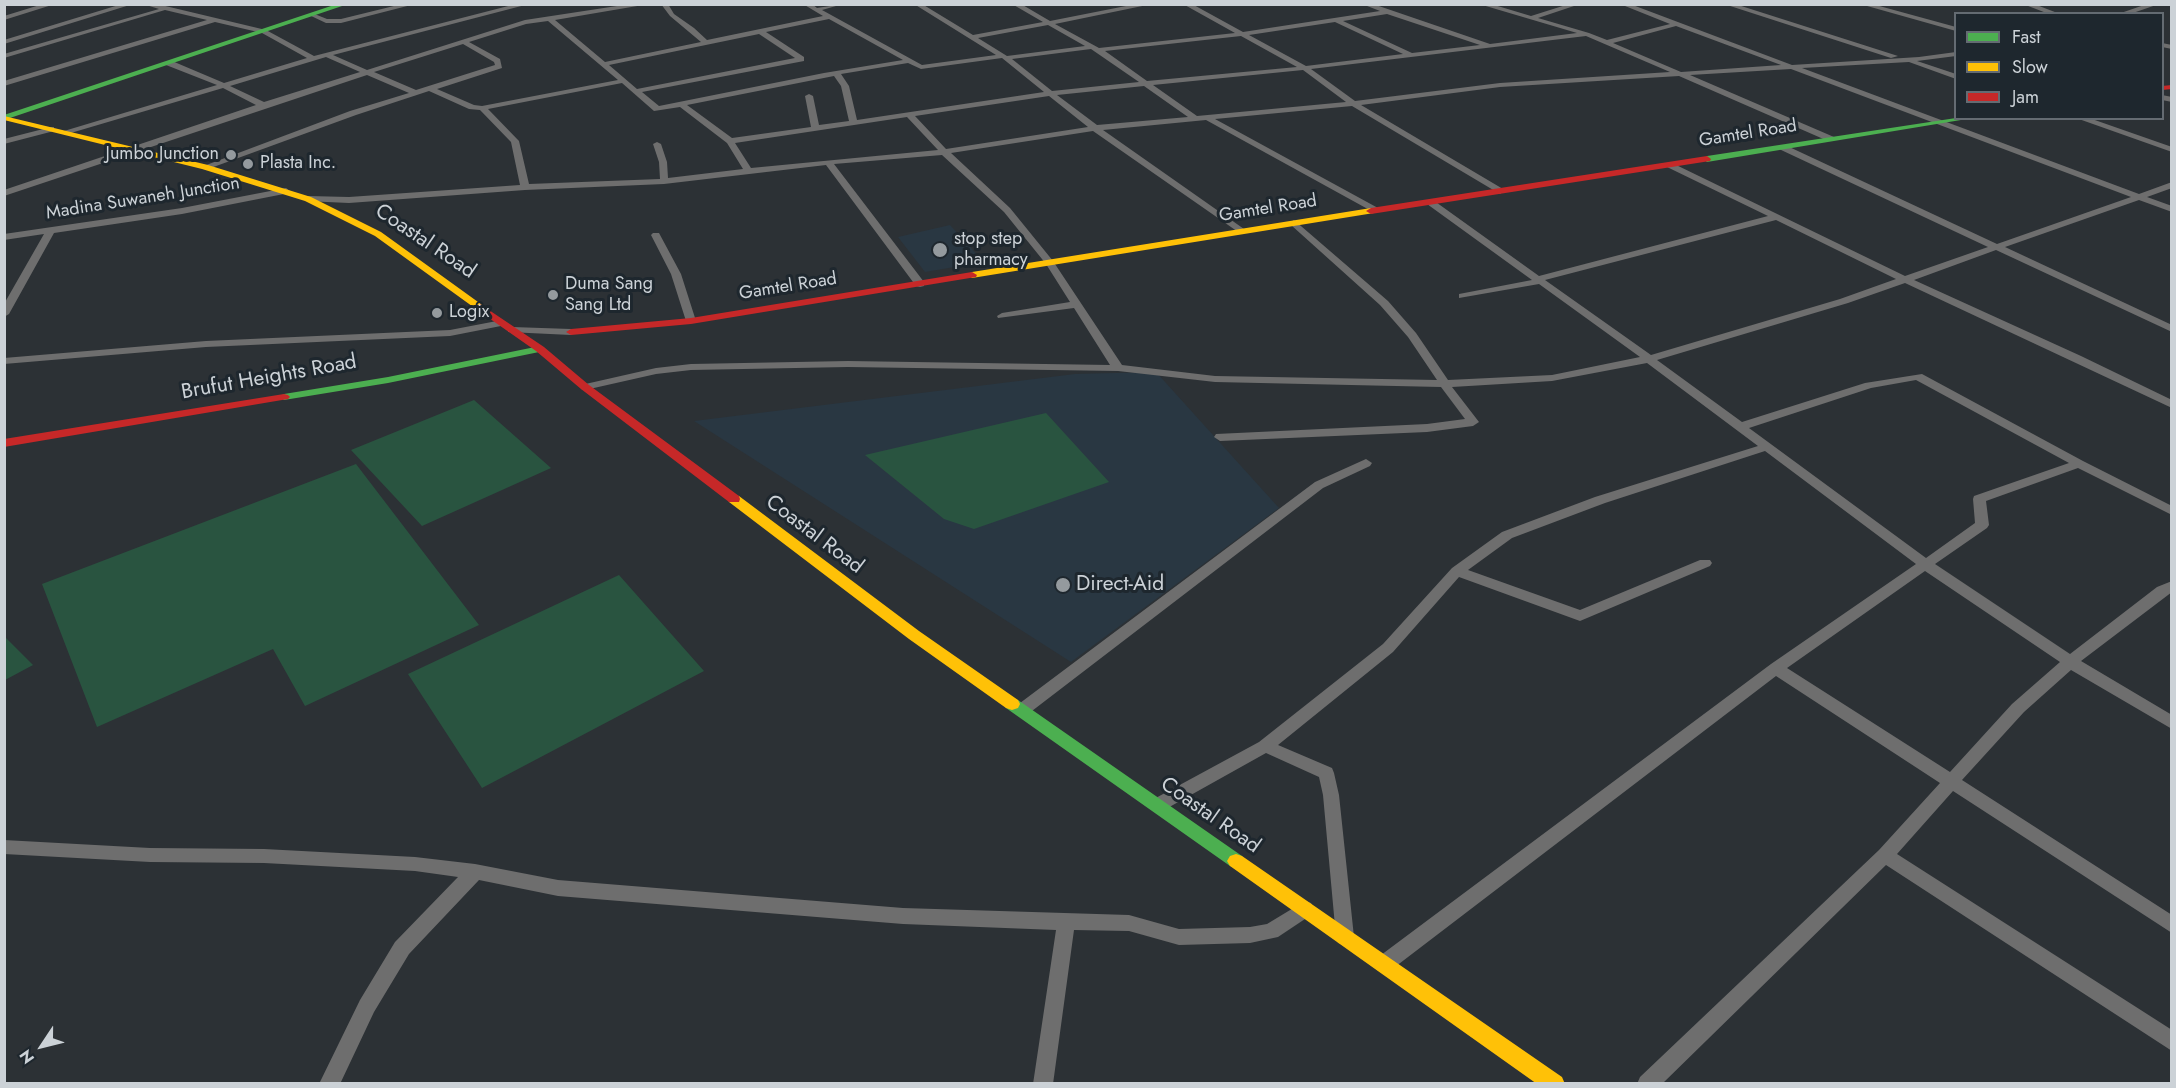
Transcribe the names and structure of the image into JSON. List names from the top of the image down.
{
  "streets": {
    "street": [
      "Gamtel Road",
      "Madina Suwaneh Junction",
      "Coastal Road",
      "Brufut Heights Road"
    ]
  },
  "crossings": [
    ["Gamtel Road", "Coastal Road"],
    ["Madina Suwaneh Junction", "Coastal Road"],
    ["Coastal Road", "Brufut Heights Road"]
  ],
  "places": [
    "Jumbo Junction",
    "Plasta Inc.",
    "stop step pharmacy",
    "Duma Sang Sang Ltd",
    "Logix",
    "Direct-Aid"
  ],
  "legend": ["Fast", "Slow", "Jam"],
  "north": "bottom left"
}
